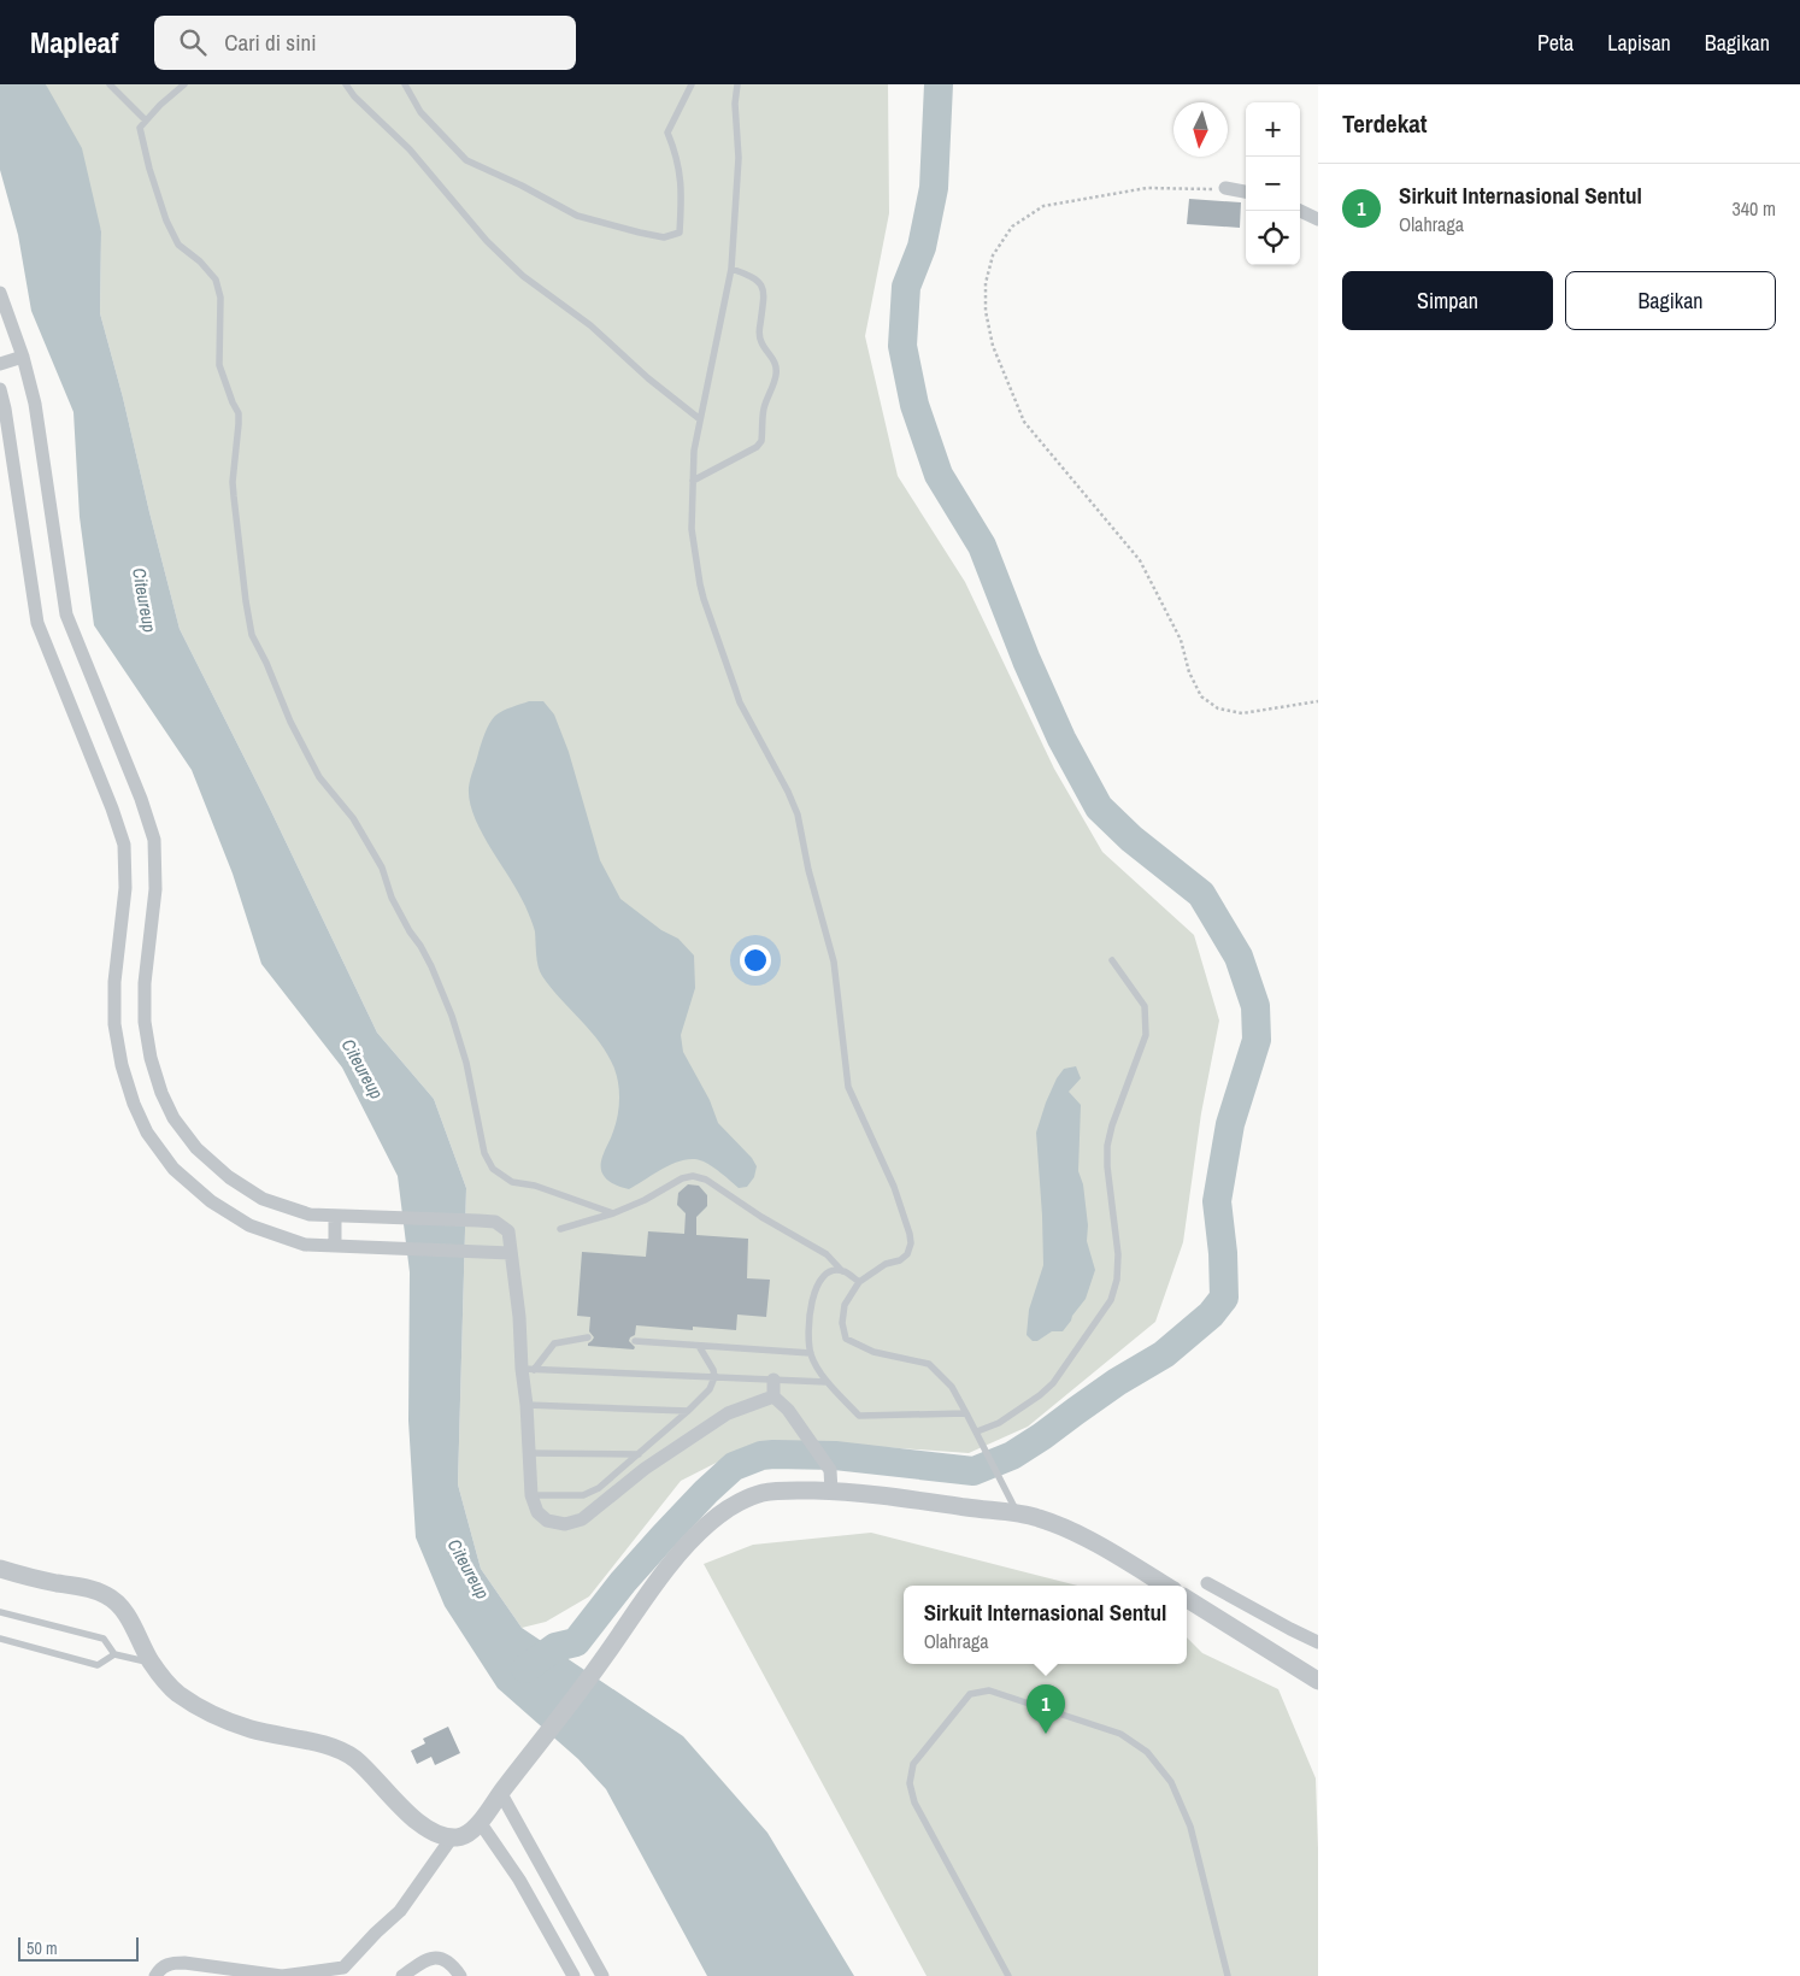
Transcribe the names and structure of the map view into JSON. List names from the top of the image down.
{
  "water": ["Citeureup"],
  "scale_bar": "50 m",
  "north": "bottom",
  "page": {
    "header": "Mapleaf",
    "search": "Cari di sini",
    "nav": ["Peta", "Lapisan", "Bagikan"],
    "heading": "Terdekat",
    "map_buttons": ["+", "−"],
    "list": [
      {
        "mark": "1",
        "name": "Sirkuit Internasional Sentul",
        "note": "Olahraga",
        "value": "340 m"
      }
    ],
    "buttons": ["Simpan", "Bagikan"],
    "popup": ["Sirkuit Internasional Sentul", "Olahraga"],
    "pins": "1",
    "scale": "50 m"
  }
}
